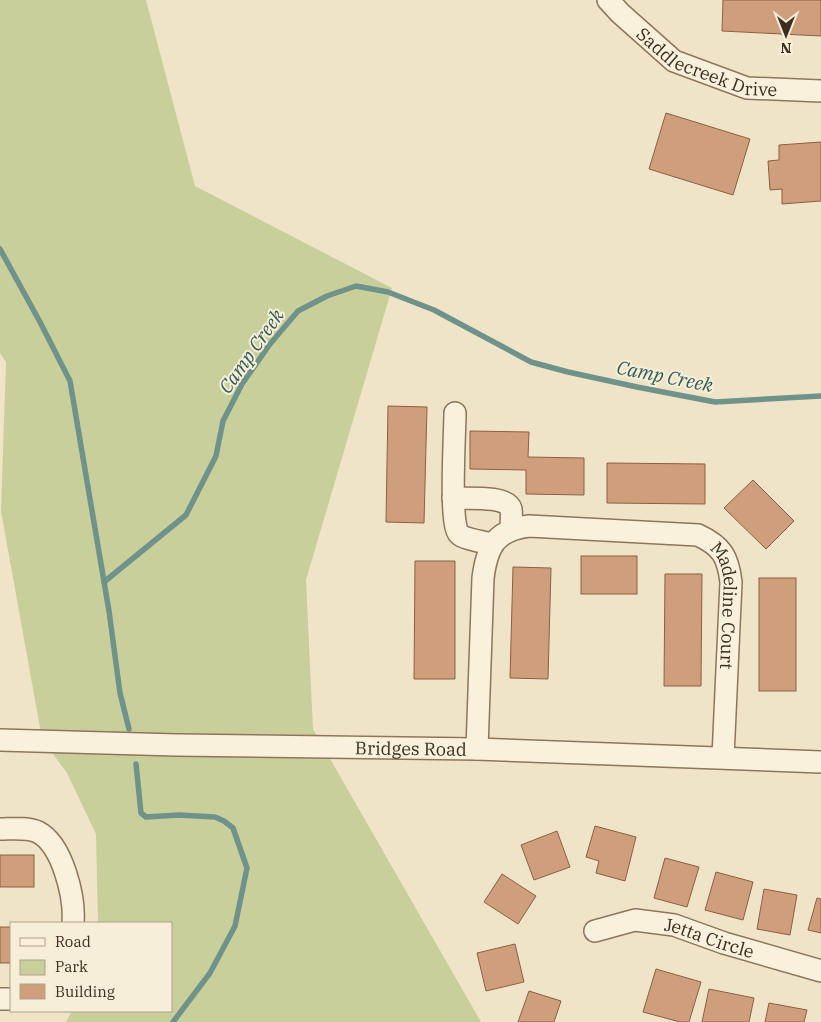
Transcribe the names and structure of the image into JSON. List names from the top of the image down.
{
  "streets": {
    "street": [
      "Saddlecreek Drive",
      "Madeline Court",
      "Bridges Road",
      "Jetta Circle"
    ]
  },
  "crossings": [
    ["Madeline Court", "Bridges Road"]
  ],
  "water": ["Camp Creek"],
  "legend": ["Road", "Park", "Building"],
  "north": "bottom"
}
